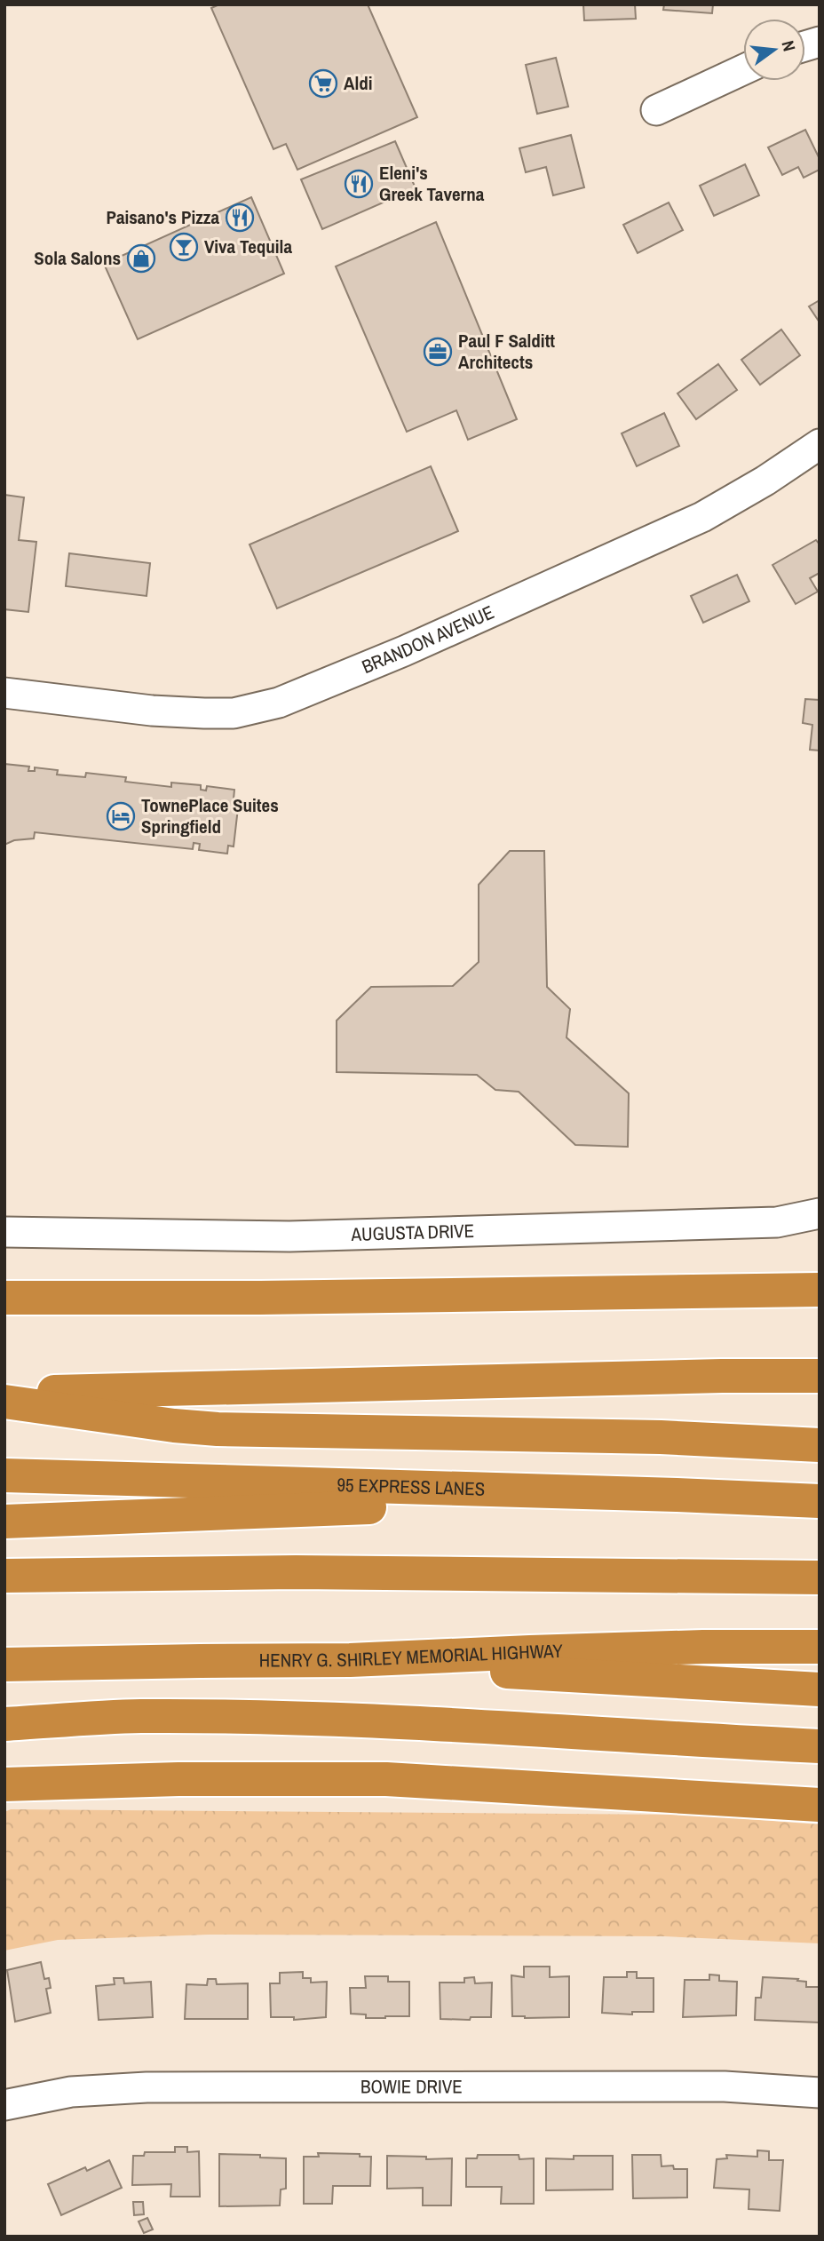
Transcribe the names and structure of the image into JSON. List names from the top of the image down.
{
  "streets": {
    "highway": ["95 EXPRESS LANES", "HENRY G. SHIRLEY MEMORIAL HIGHWAY"],
    "street": ["BRANDON AVENUE", "AUGUSTA DRIVE", "BOWIE DRIVE"]
  },
  "places": {
    "supermarket": ["Aldi"],
    "restaurant": ["Eleni's Greek Taverna", "Paisano's Pizza"],
    "bar": ["Viva Tequila"],
    "shop": ["Sola Salons"],
    "office": ["Paul F Salditt Architects"],
    "hotel": ["TownePlace Suites Springfield"]
  },
  "north": "right"
}
